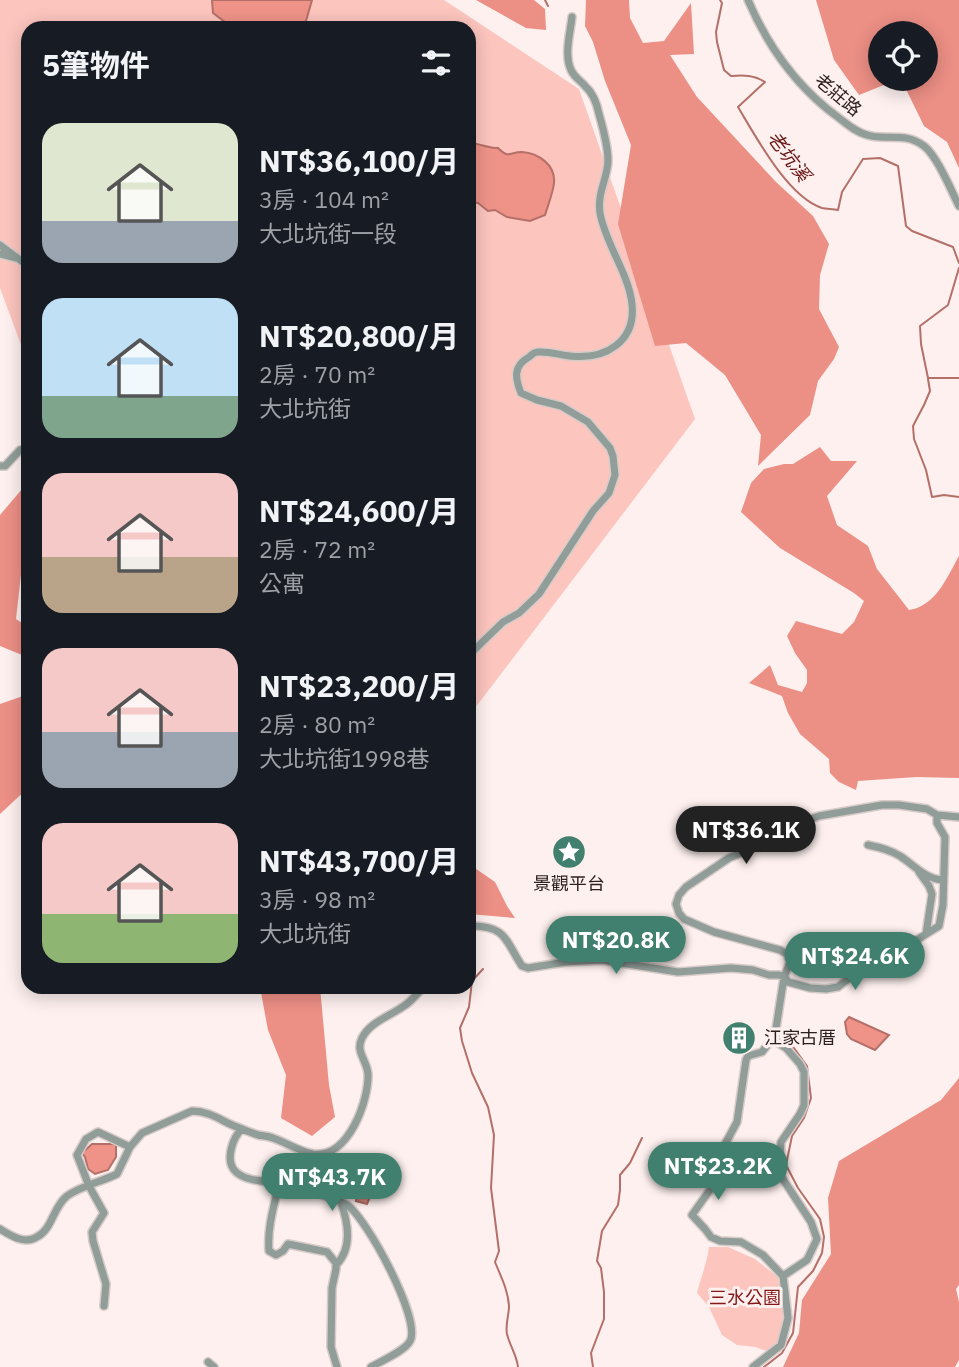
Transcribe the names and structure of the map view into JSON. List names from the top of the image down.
{
  "streets": {
    "street": ["老莊路"]
  },
  "water": ["老坑溪"],
  "parks": ["三水公園"],
  "places": {
    "place": ["景觀平台"],
    "building": ["江家古厝"]
  },
  "page": {
    "heading": "5筆物件",
    "list": [
      {
        "name": "NT$36,100/月",
        "note": "3房 · 104 m² · 大北坑街一段"
      },
      {
        "name": "NT$20,800/月",
        "note": "2房 · 70 m² · 大北坑街"
      },
      {
        "name": "NT$24,600/月",
        "note": "2房 · 72 m² · 公寓"
      },
      {
        "name": "NT$23,200/月",
        "note": "2房 · 80 m² · 大北坑街1998巷"
      },
      {
        "name": "NT$43,700/月",
        "note": "3房 · 98 m² · 大北坑街"
      }
    ],
    "price": [
      "NT$36.1K",
      "NT$20.8K",
      "NT$24.6K",
      "NT$23.2K",
      "NT$43.7K"
    ]
  }
}
